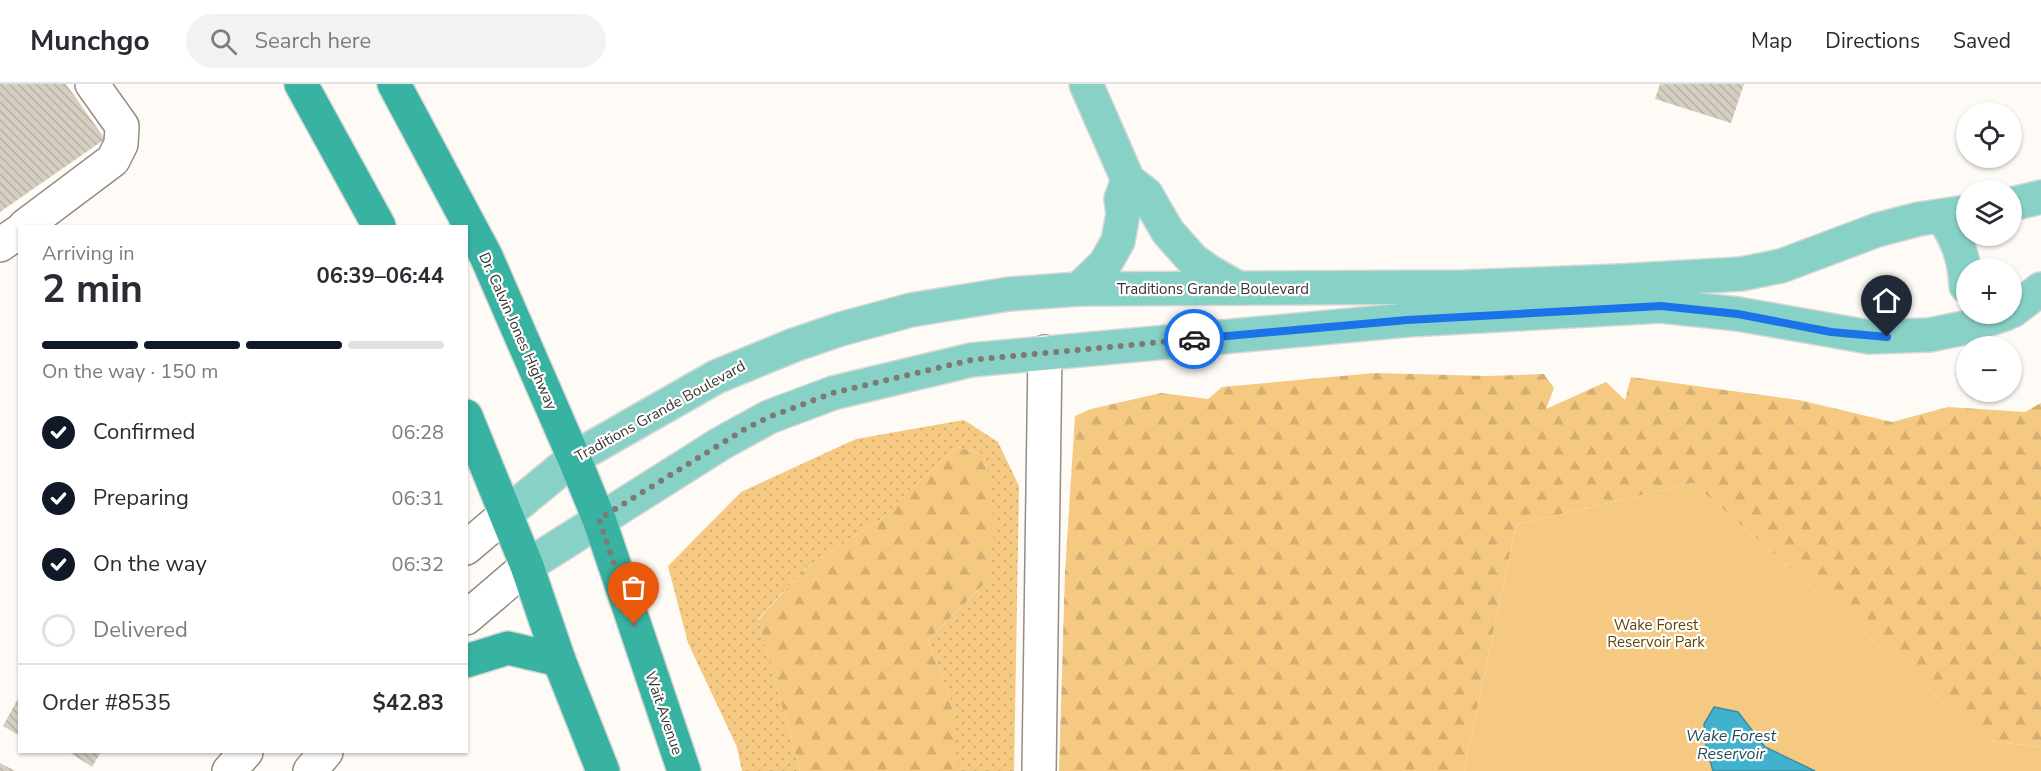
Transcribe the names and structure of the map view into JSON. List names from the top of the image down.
{
  "streets": {
    "highway": ["Dr. Calvin Jones Highway", "Wait Avenue"],
    "main road": ["Traditions Grande Boulevard"]
  },
  "crossings": [
    ["Traditions Grande Boulevard", "Dr. Calvin Jones Highway"],
    ["Dr. Calvin Jones Highway", "Wait Avenue"]
  ],
  "water": ["Wake Forest Reservoir"],
  "parks": ["Wake Forest Reservoir Park"],
  "page": {
    "header": "Munchgo",
    "search": "Search here",
    "nav": ["Map", "Directions", "Saved"],
    "map_buttons": ["+", "−"],
    "heading": ["2 min", "Arriving in", "06:39–06:44"],
    "panel": ["Order #8535", "$42.83"],
    "bar": "On the way · 150 m",
    "list": [
      ["Confirmed", "06:28"],
      ["Preparing", "06:31"],
      ["On the way", "06:32"],
      "Delivered"
    ]
  }
}
